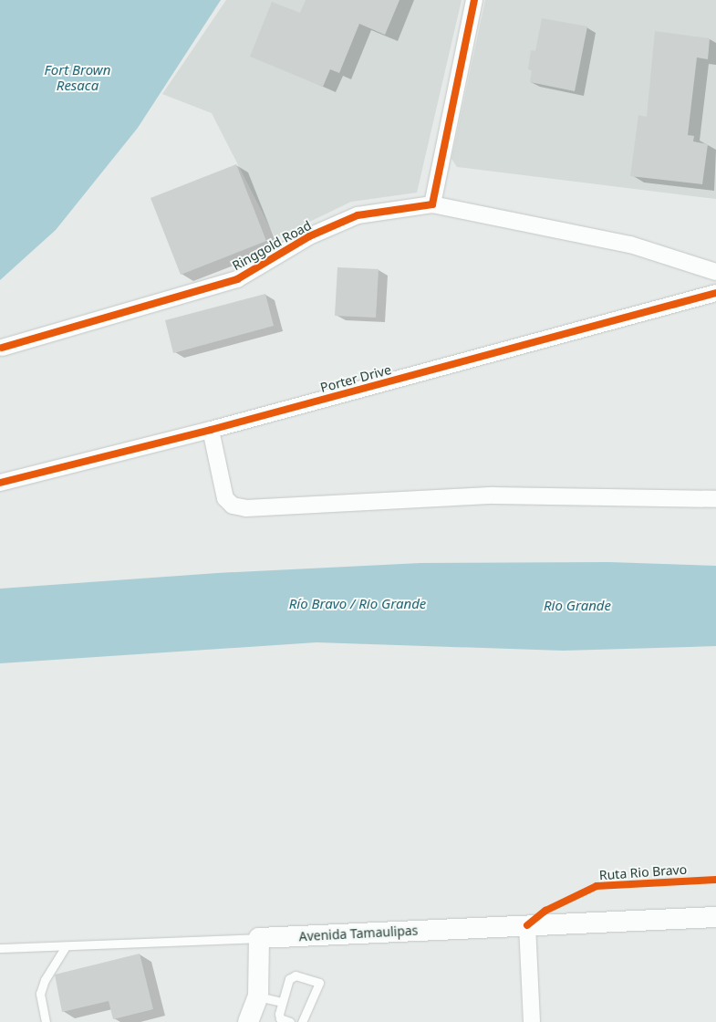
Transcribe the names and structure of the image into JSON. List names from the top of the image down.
{
  "streets": {
    "street": ["Ringgold Road", "Porter Drive", "Avenida Tamaulipas"],
    "cycle path": ["Ruta Rio Bravo"]
  },
  "water": ["Fort Brown Resaca", "Río Bravo / Rio Grande", "Rio Grande"]
}
